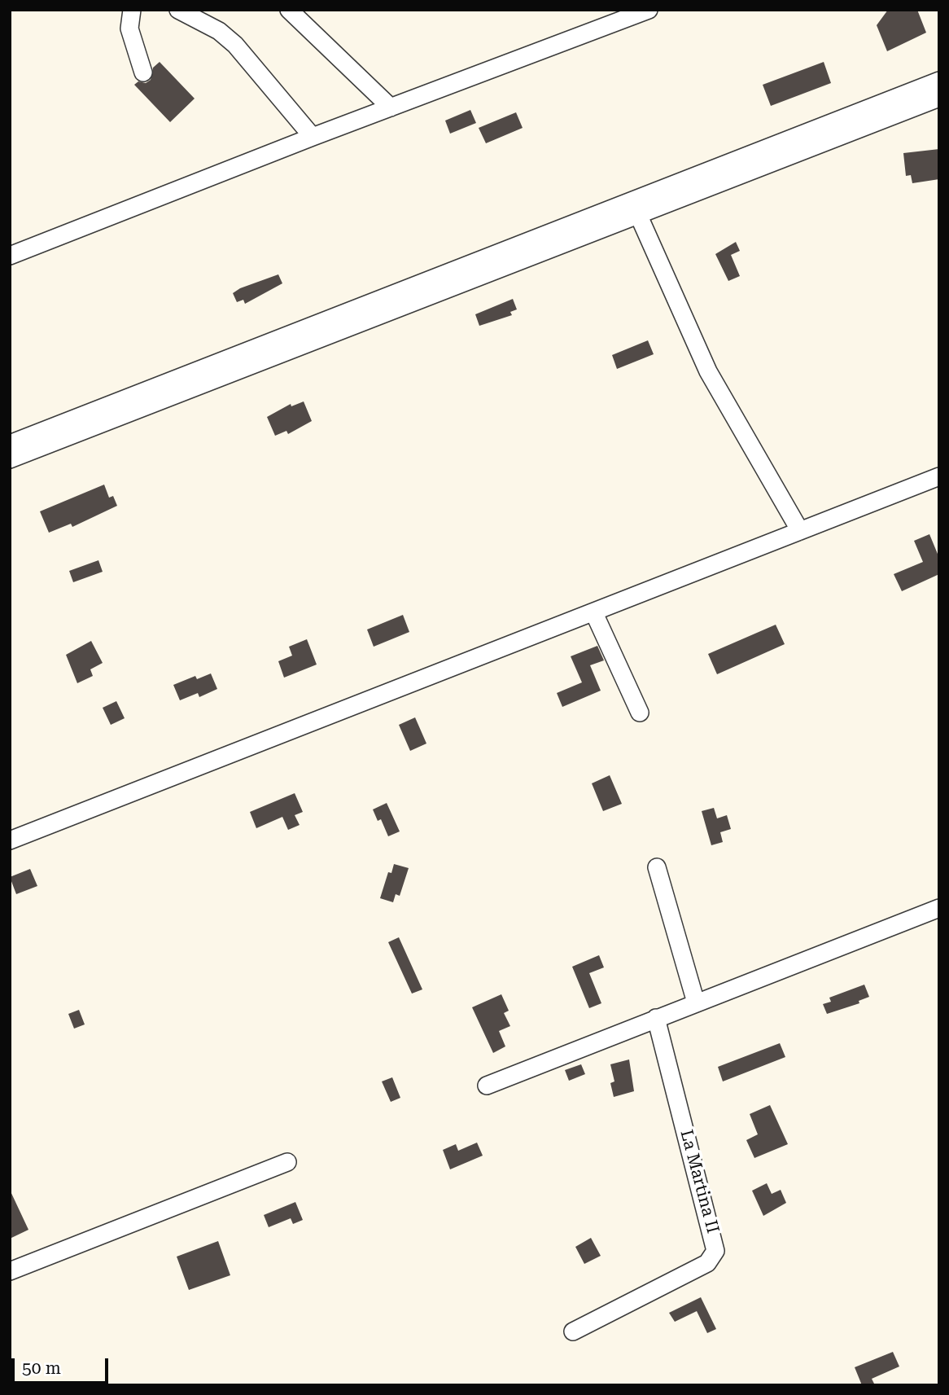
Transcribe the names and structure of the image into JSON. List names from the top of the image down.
{
  "streets": {
    "street": ["La Martina II"]
  },
  "scale_bar": "50 m"
}
